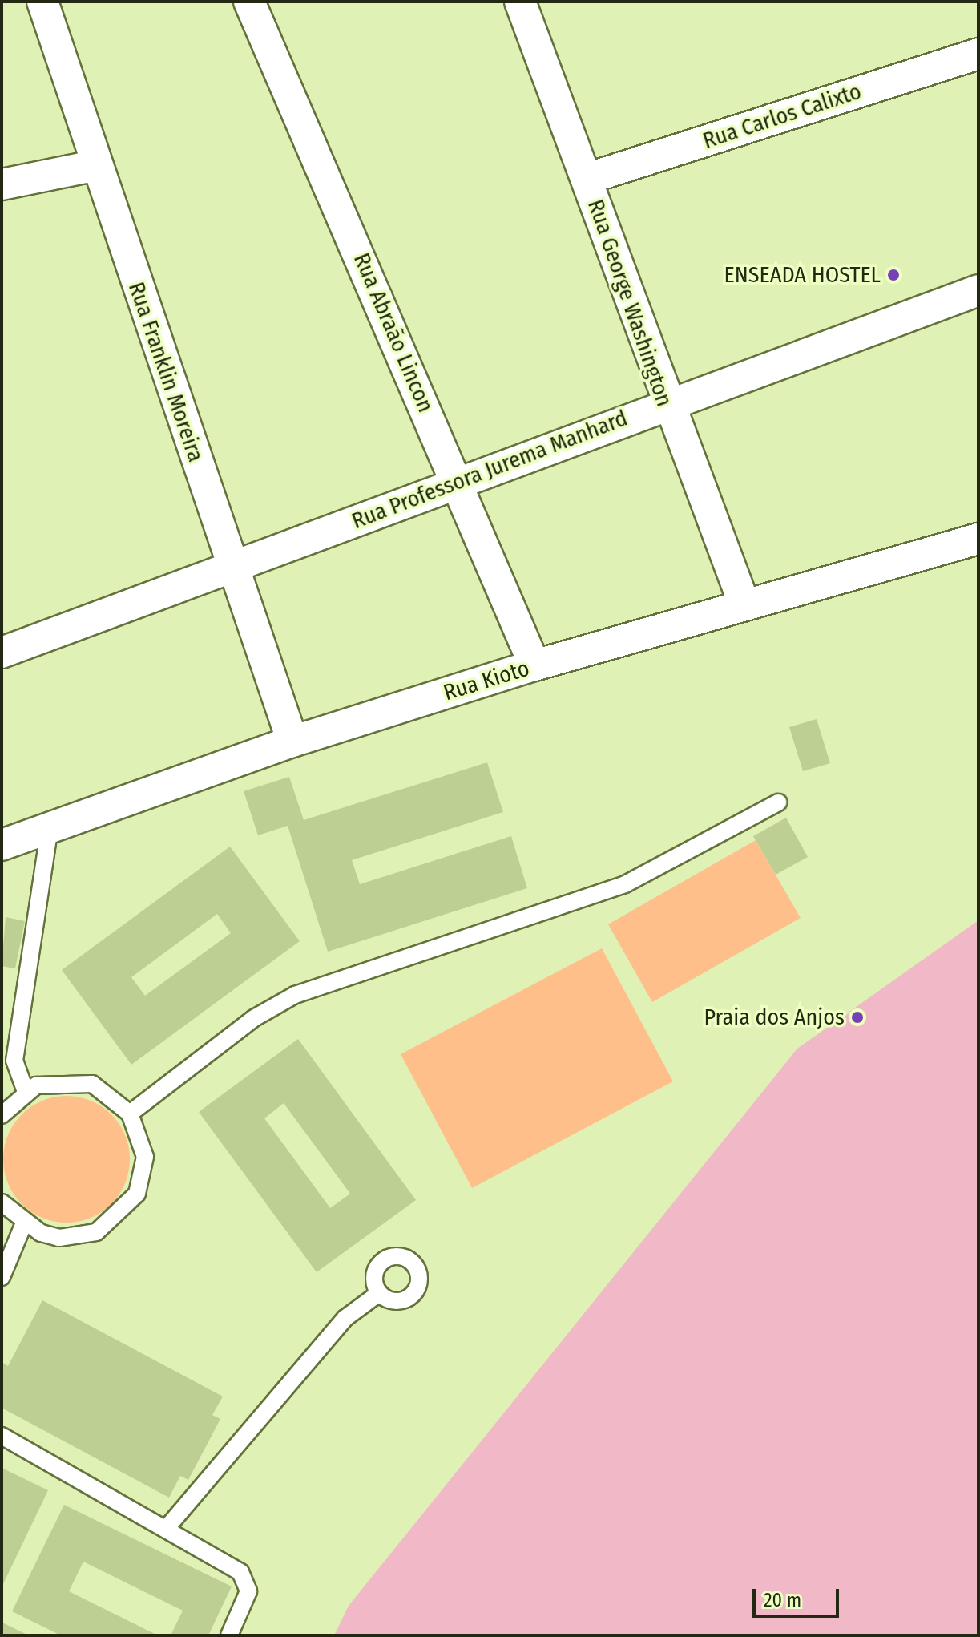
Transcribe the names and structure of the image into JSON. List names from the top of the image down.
{
  "streets": {
    "street": [
      "Rua Carlos Calixto",
      "Rua George Washington",
      "Rua Abraão Lincon",
      "Rua Franklin Moreira",
      "Rua Professora Jurema Manhard",
      "Rua Kioto"
    ]
  },
  "crossings": [
    ["Rua Carlos Calixto", "Rua George Washington"],
    ["Rua George Washington", "Rua Professora Jurema Manhard"],
    ["Rua George Washington", "Rua Kioto"],
    ["Rua Abraão Lincon", "Rua Professora Jurema Manhard"],
    ["Rua Abraão Lincon", "Rua Kioto"],
    ["Rua Franklin Moreira", "Rua Professora Jurema Manhard"],
    ["Rua Franklin Moreira", "Rua Kioto"]
  ],
  "places": ["ENSEADA HOSTEL", "Praia dos Anjos"],
  "scale_bar": "20 m"
}
